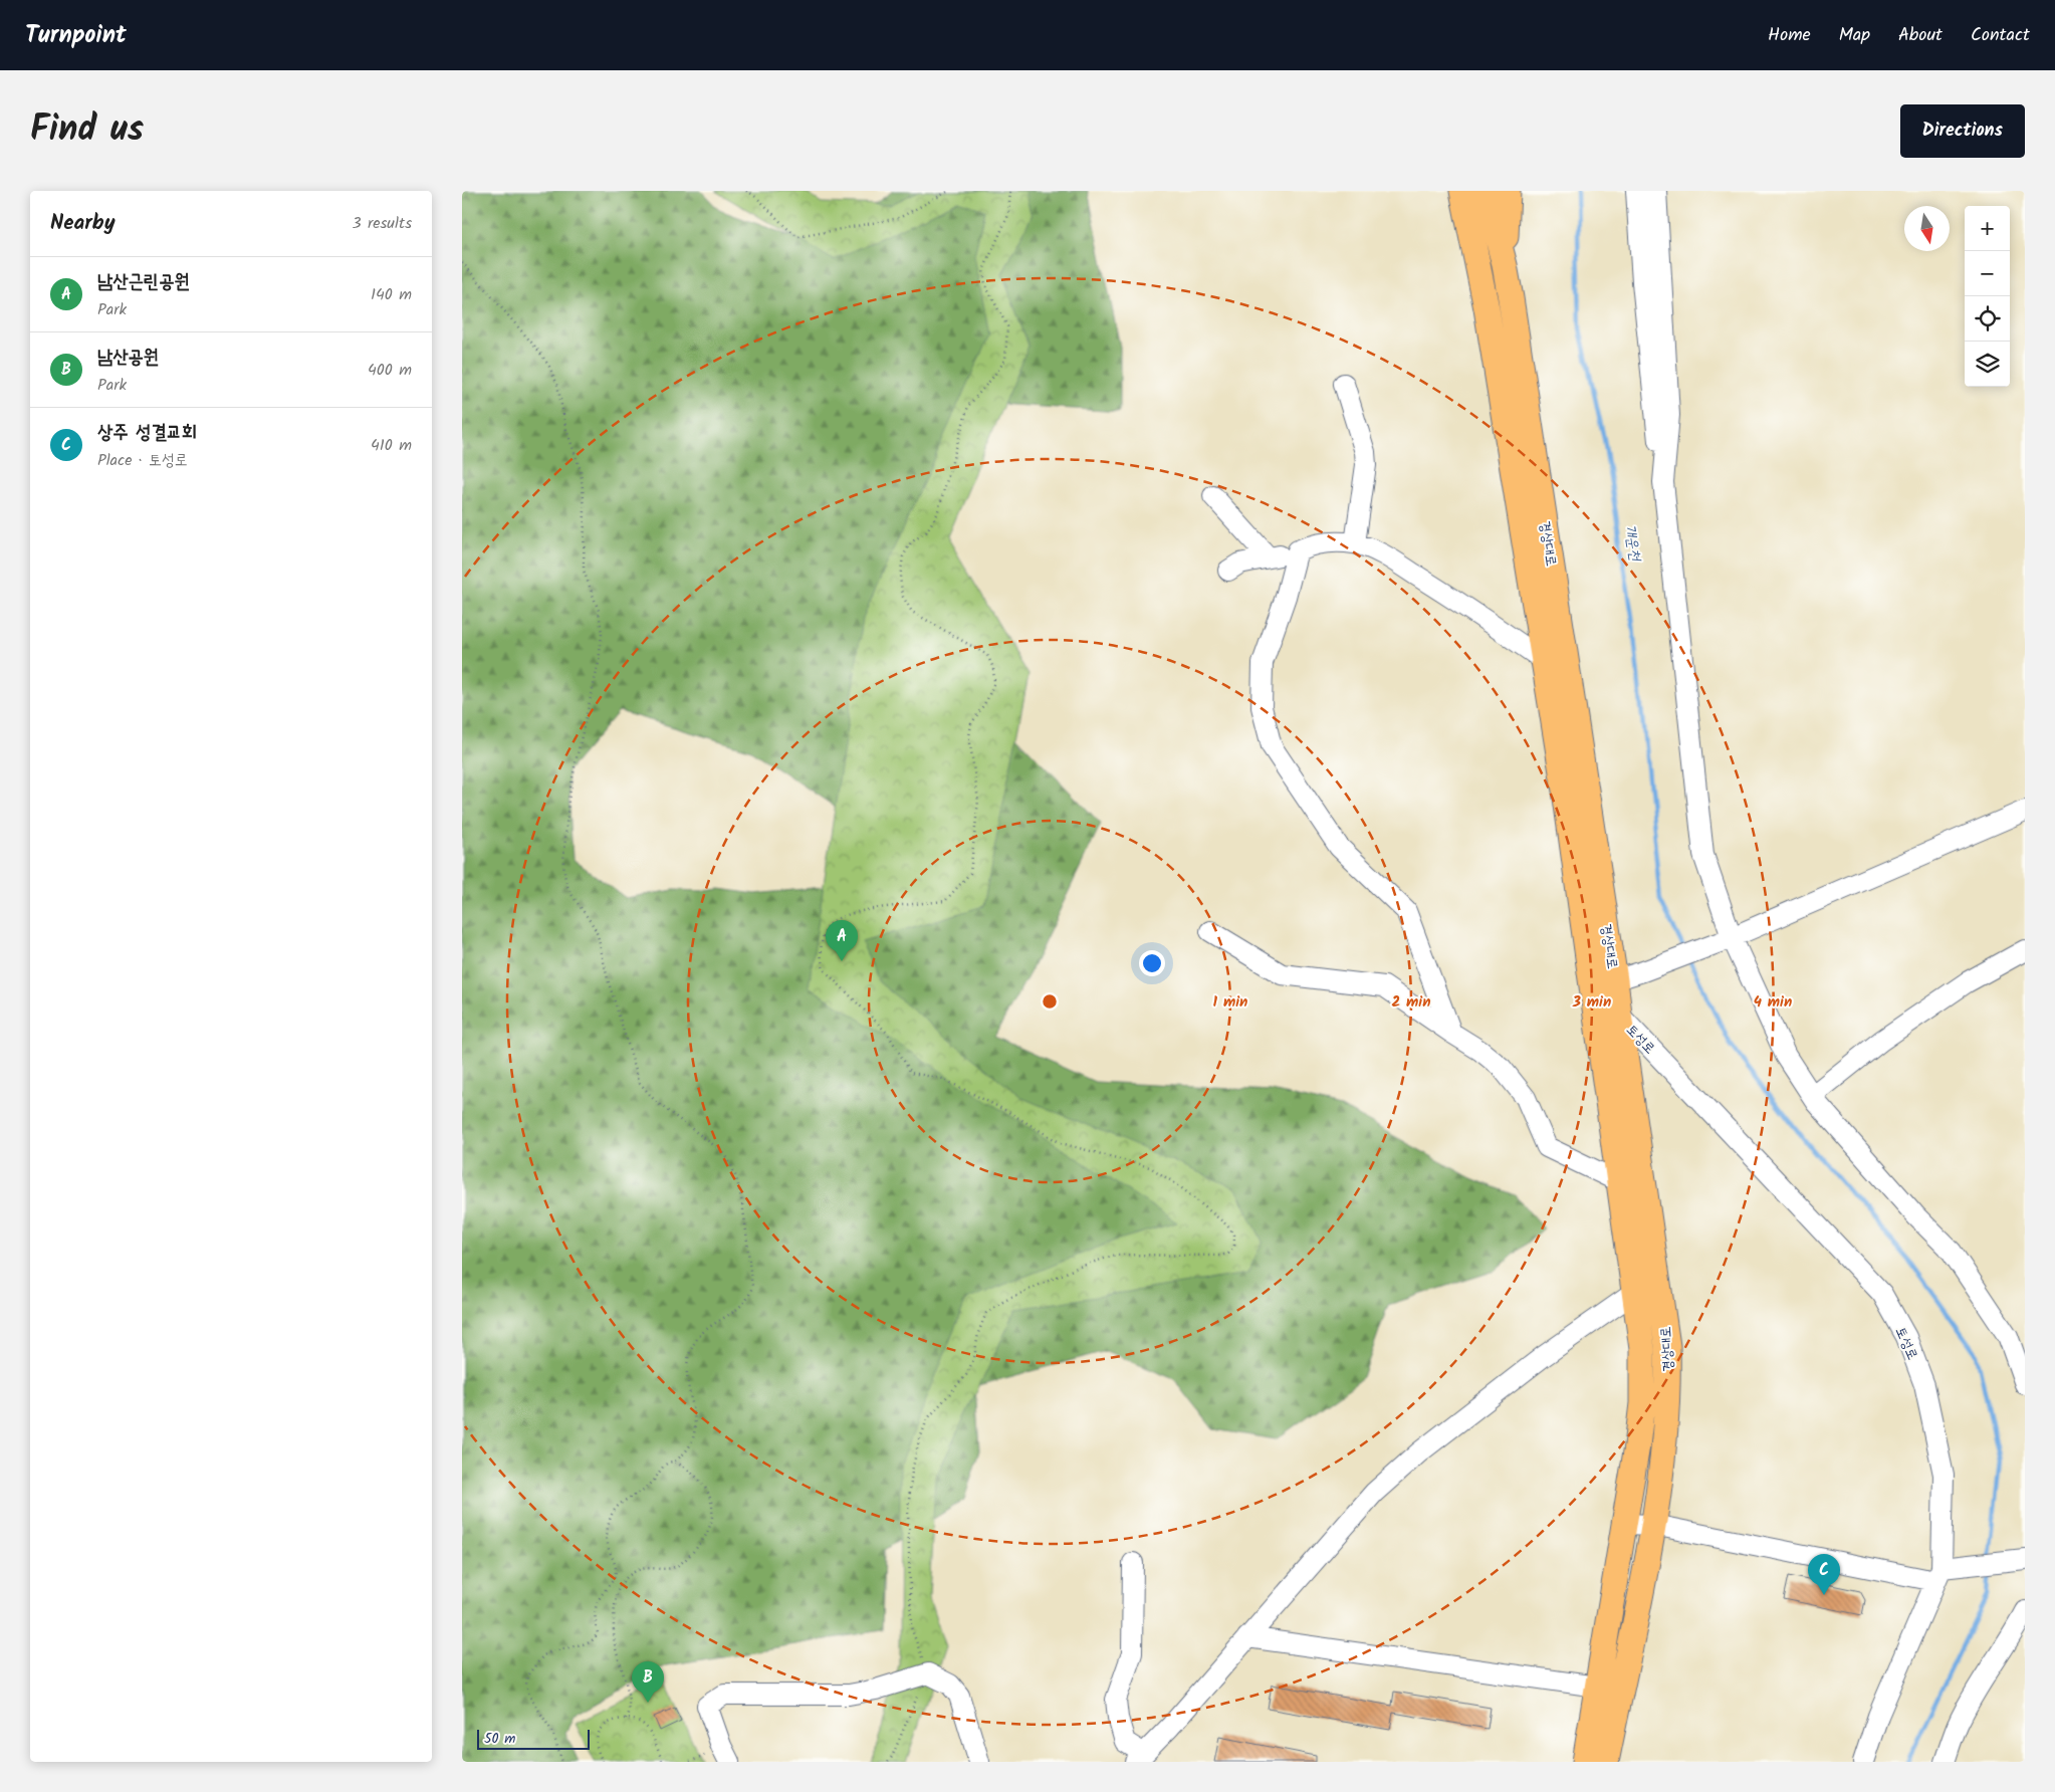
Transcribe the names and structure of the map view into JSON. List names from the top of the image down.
{
  "streets": {
    "main road": ["경상대로"],
    "street": ["토성로"]
  },
  "crossings": [
    ["경상대로", "토성로"]
  ],
  "water": ["개운천"],
  "scale_bar": "50 m",
  "north": "bottom",
  "page": {
    "header": "Turnpoint",
    "nav": [
      "Home",
      "Map",
      "About",
      "Contact"
    ],
    "title": "Find us",
    "buttons": "Directions",
    "heading": ["Nearby", "3 results"],
    "map_buttons": ["+", "−"],
    "list": [
      {
        "mark": "A",
        "name": "남산근린공원",
        "note": "Park",
        "value": "140 m"
      },
      {
        "mark": "B",
        "name": "남산공원",
        "note": "Park",
        "value": "400 m"
      },
      {
        "mark": "C",
        "name": "상주 성결교회",
        "note": "Place · 토성로",
        "value": "410 m"
      }
    ],
    "pins": ["A", "C", "B"],
    "scale": "50 m"
  },
  "rings": [
    "1 min",
    "2 min",
    "3 min",
    "4 min"
  ]
}
